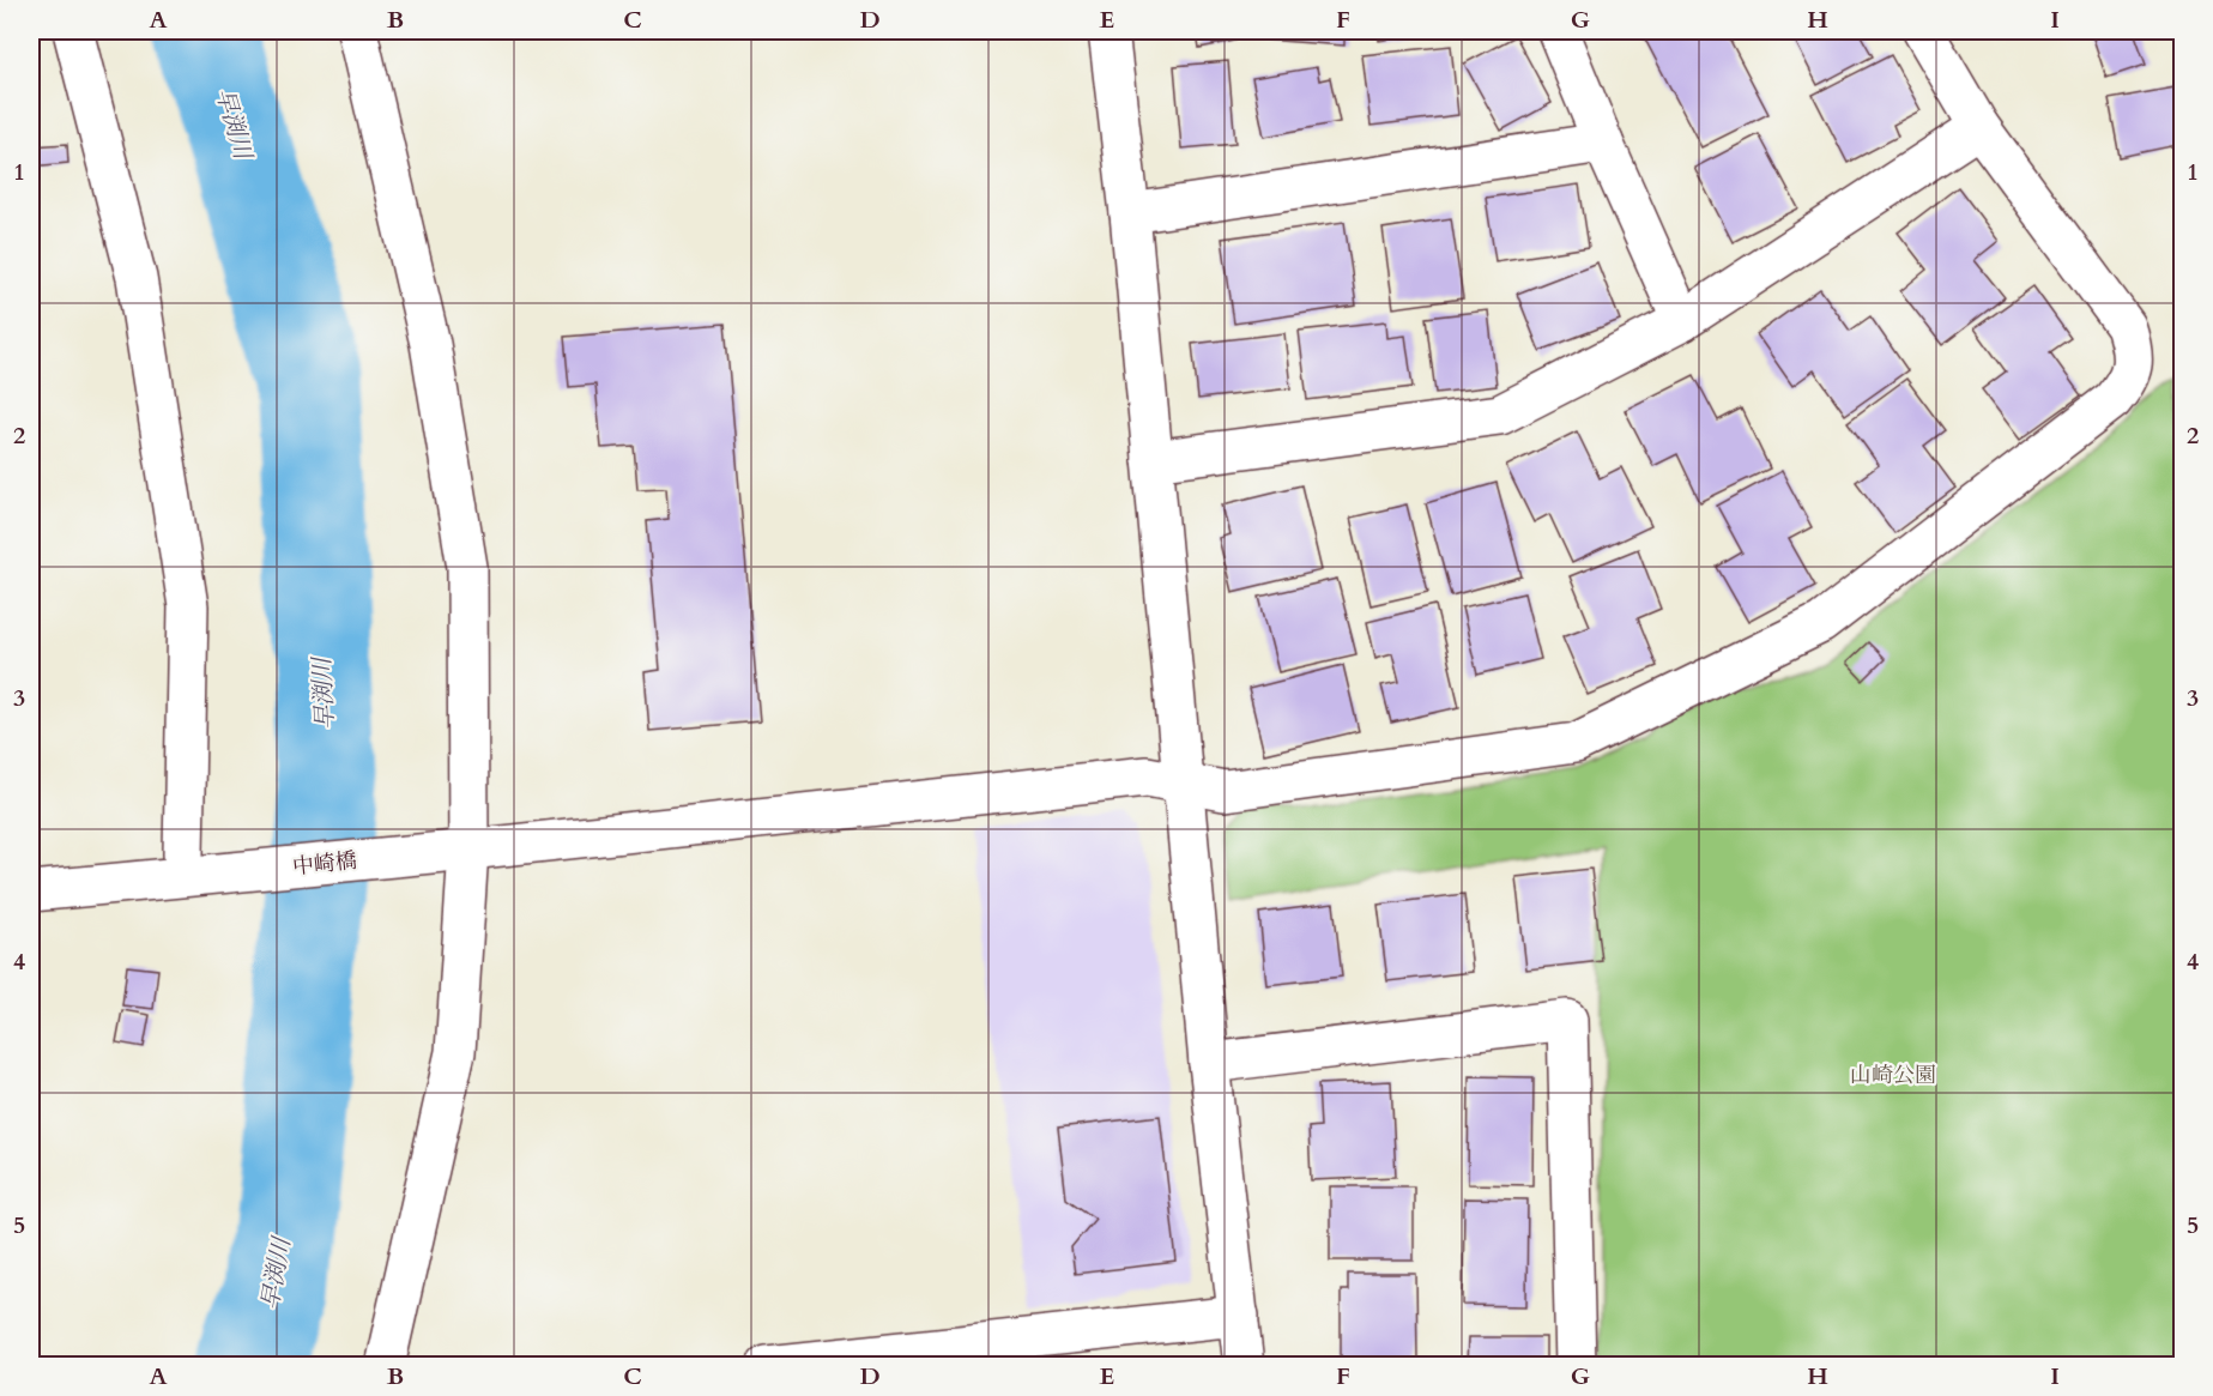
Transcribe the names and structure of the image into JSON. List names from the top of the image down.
{
  "streets": {
    "street": ["中崎橋"]
  },
  "water": ["早渕川"],
  "parks": ["山崎公園"],
  "grid": {
    "columns": [
      "A",
      "B",
      "C",
      "D",
      "E",
      "F",
      "G",
      "H",
      "I"
    ],
    "rows": [
      "1",
      "2",
      "3",
      "4",
      "5"
    ]
  }
}
